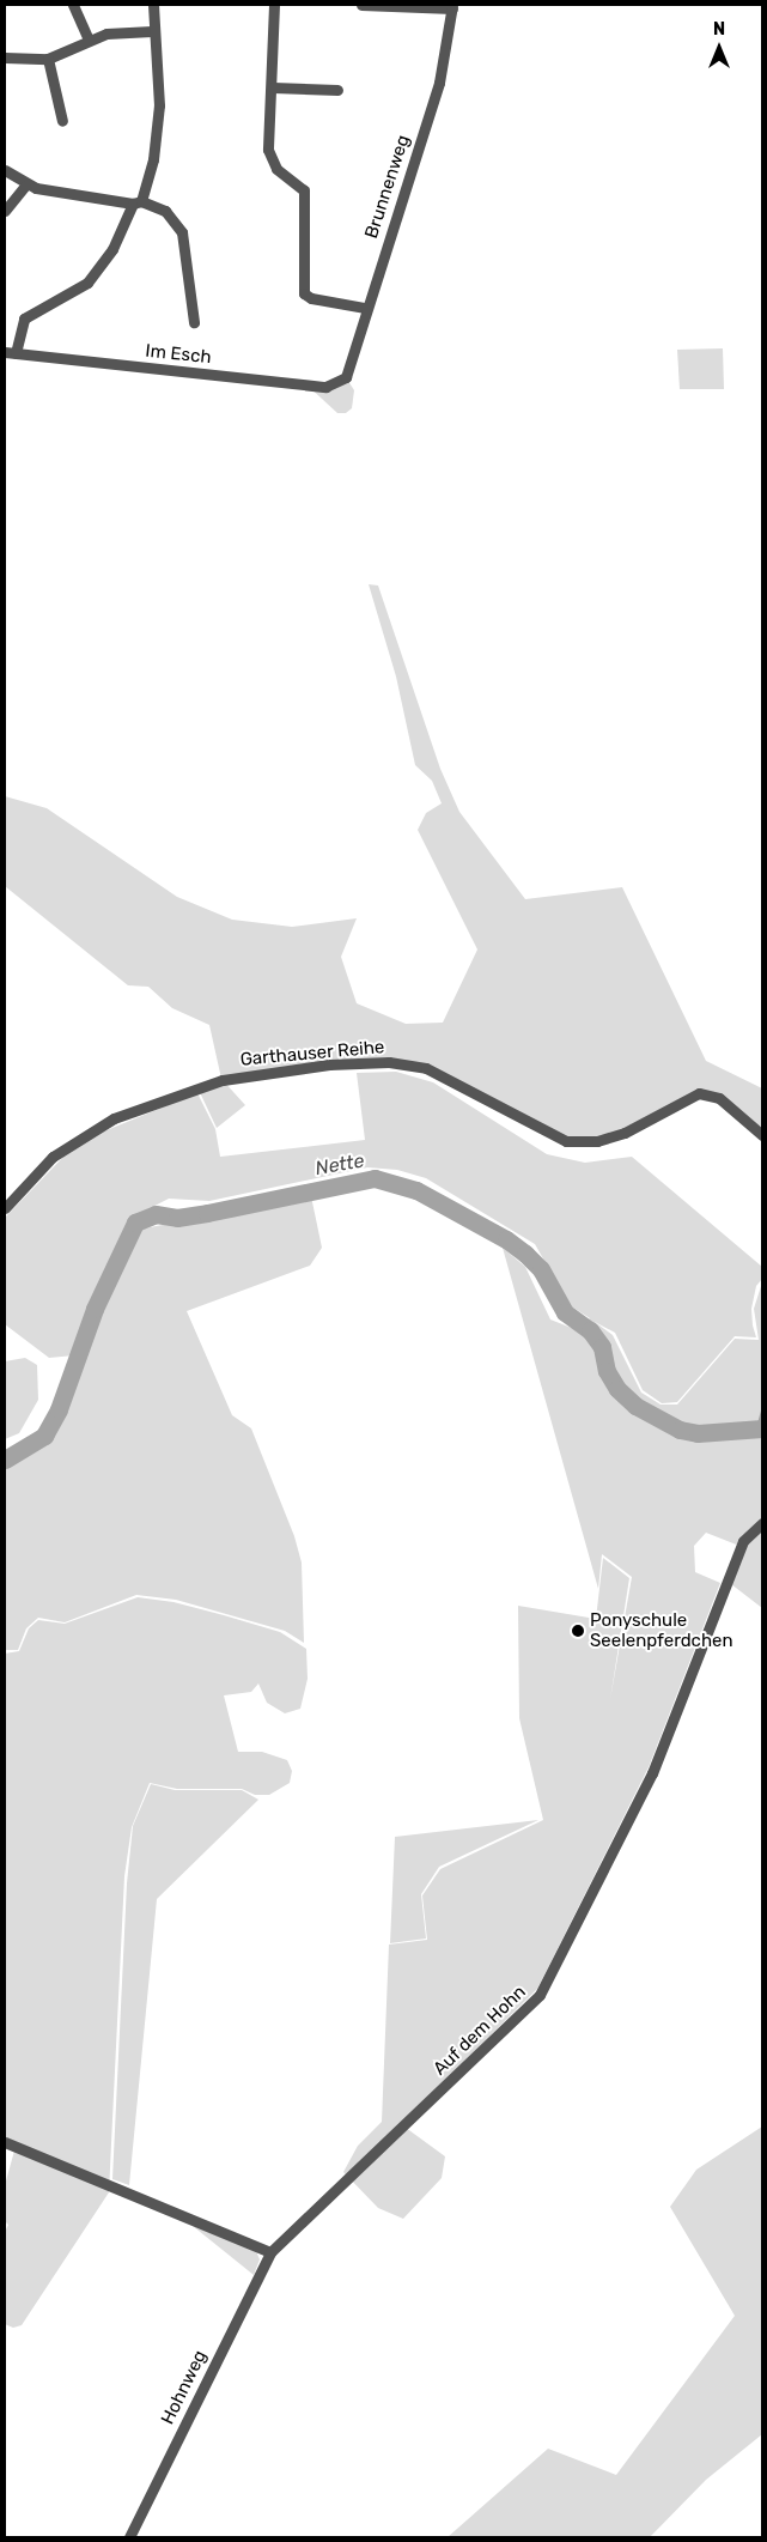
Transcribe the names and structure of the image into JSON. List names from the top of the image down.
{
  "streets": {
    "street": [
      "Brunnenweg",
      "Im Esch",
      "Garthauser Reihe",
      "Auf dem Hohn",
      "Hohnweg"
    ]
  },
  "crossings": [
    ["Brunnenweg", "Im Esch"],
    ["Auf dem Hohn", "Hohnweg"]
  ],
  "water": ["Nette"],
  "places": ["Ponyschule Seelenpferdchen"],
  "north": "top"
}
